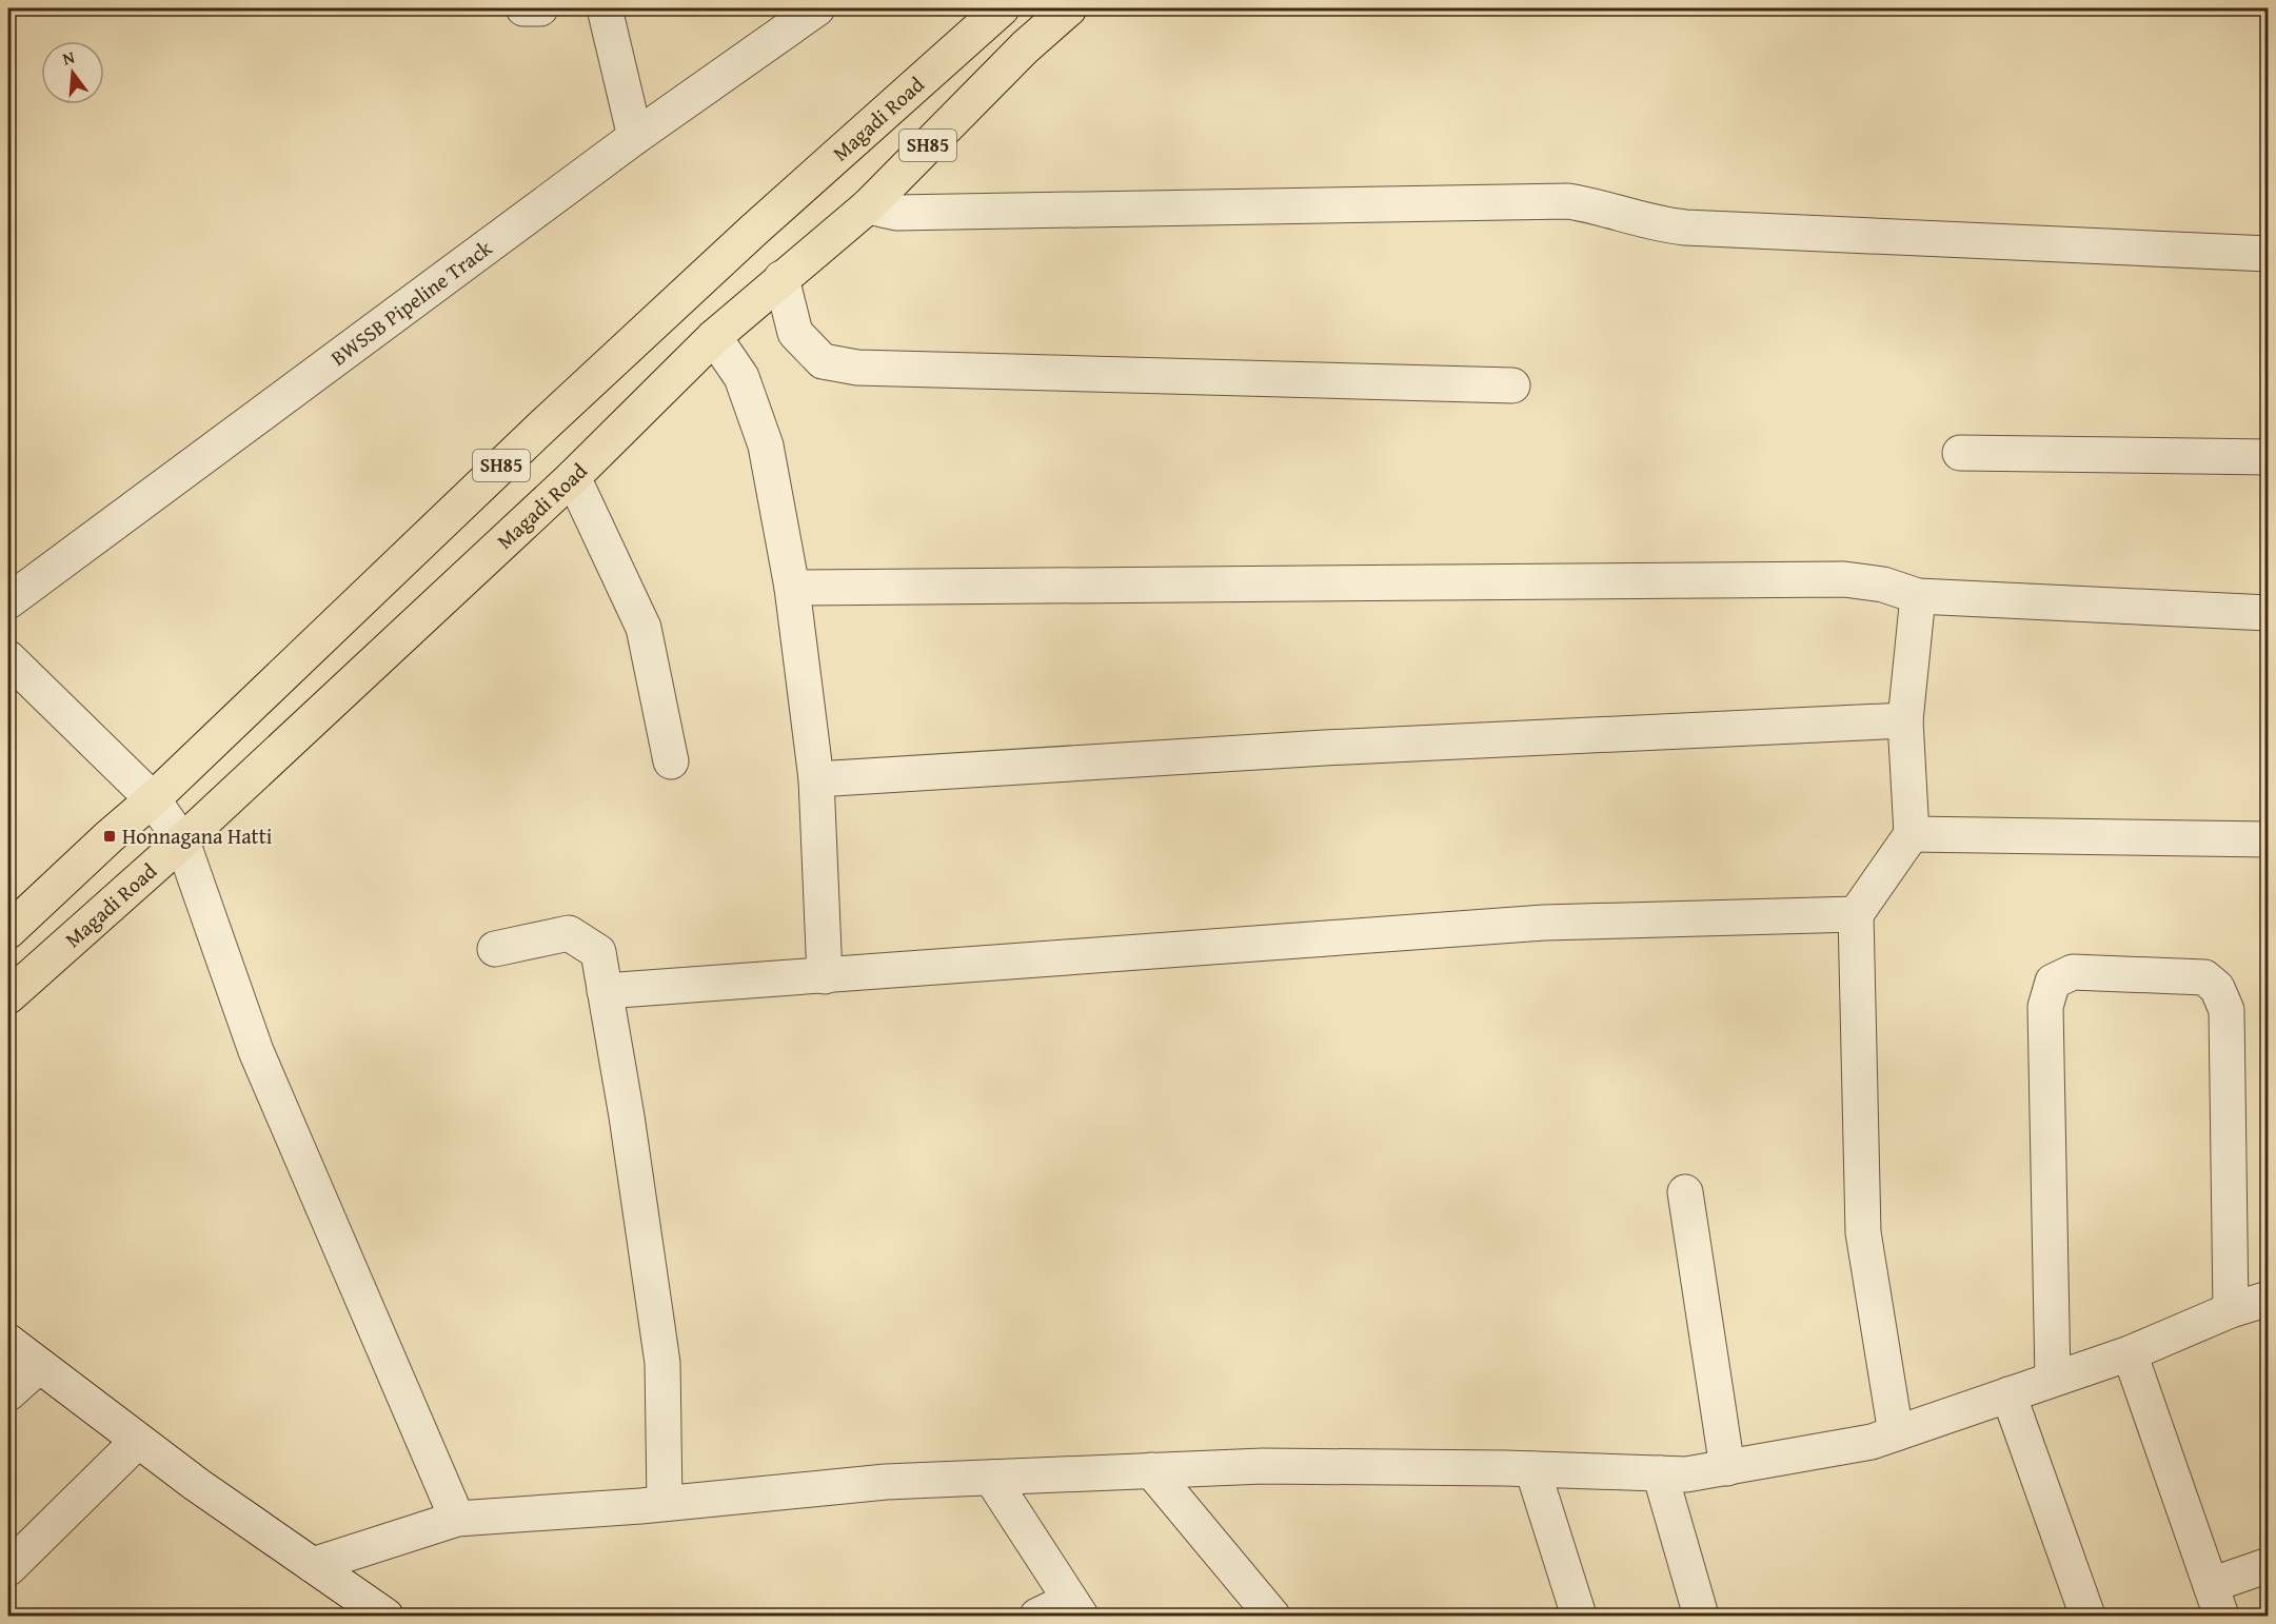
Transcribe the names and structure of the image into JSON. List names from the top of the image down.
{
  "streets": {
    "main road": ["Magadi Road", "SH85"],
    "street": ["BWSSB Pipeline Track"]
  },
  "places": {
    "transit": ["Honnagana Hatti"]
  },
  "north": "top"
}
